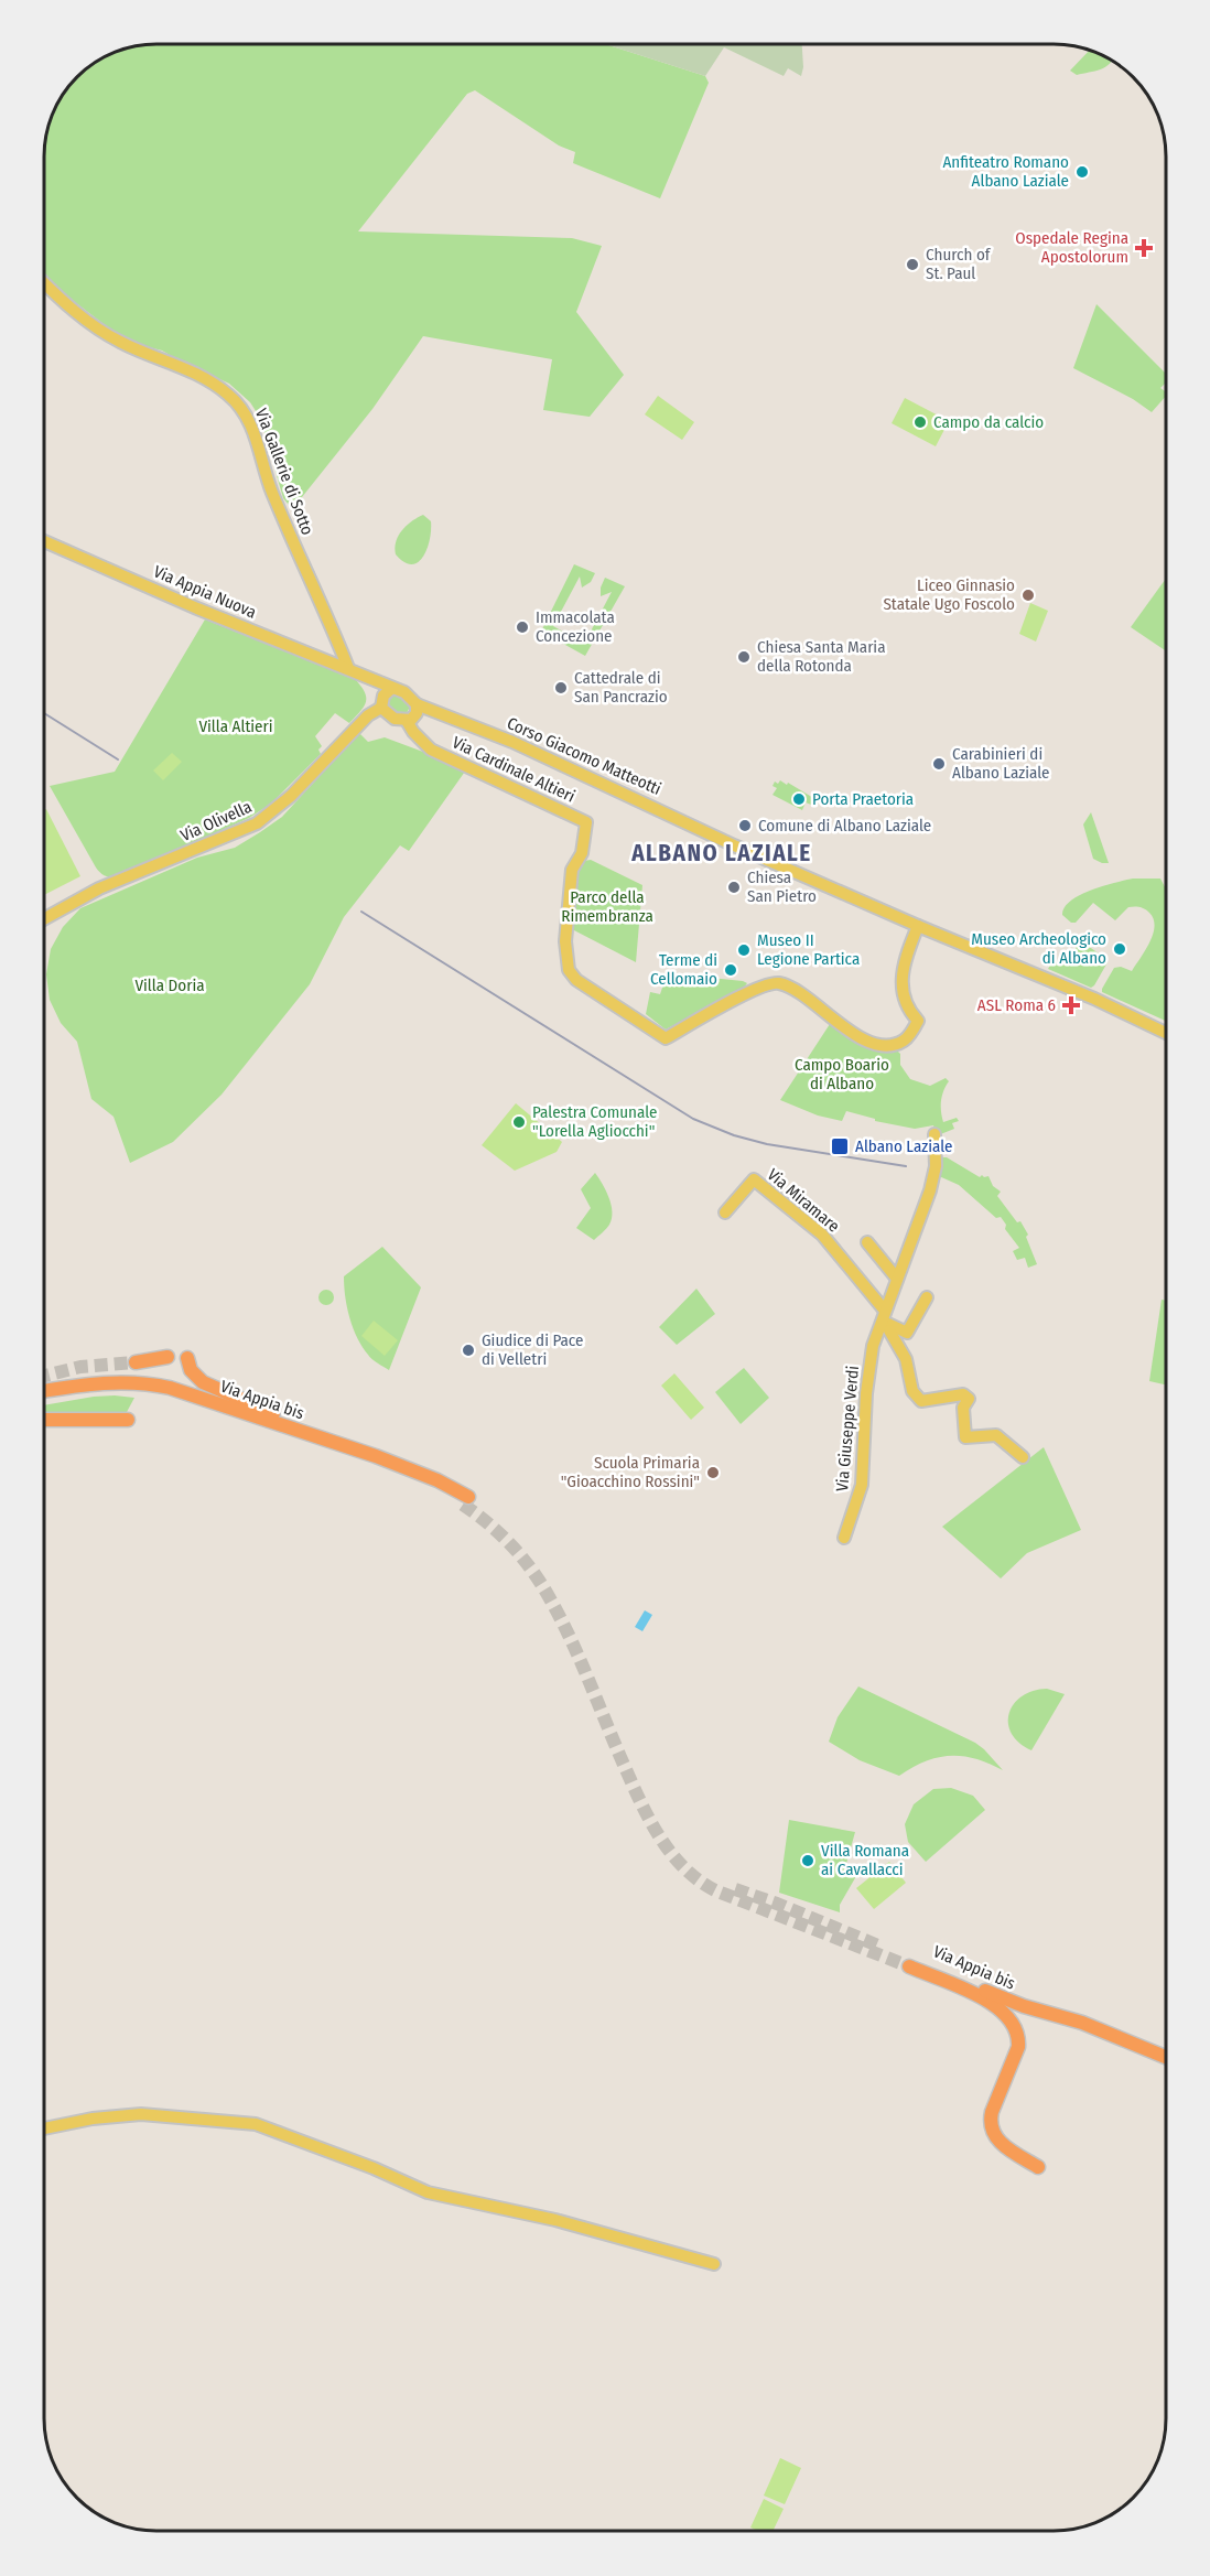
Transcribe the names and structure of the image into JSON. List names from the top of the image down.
{
  "streets": {
    "highway": ["Via Appia bis"],
    "main road": [
      "Via Gallerie di Sotto",
      "Via Appia Nuova",
      "Corso Giacomo Matteotti",
      "Via Cardinale Altieri",
      "Via Olivella",
      "Via Miramare",
      "Via Giuseppe Verdi"
    ]
  },
  "crossings": [
    ["Via Gallerie di Sotto", "Via Appia Nuova"],
    ["Via Appia Nuova", "Corso Giacomo Matteotti"],
    ["Via Appia Nuova", "Via Cardinale Altieri"],
    ["Via Appia Nuova", "Via Olivella"],
    ["Corso Giacomo Matteotti", "Via Cardinale Altieri"],
    ["Corso Giacomo Matteotti", "Via Olivella"],
    ["Via Cardinale Altieri", "Via Olivella"],
    ["Via Miramare", "Via Giuseppe Verdi"]
  ],
  "districts": ["ALBANO LAZIALE"],
  "parks": [
    "Villa Altieri",
    "Parco della Rimembranza",
    "Villa Doria",
    "Campo Boario di Albano"
  ],
  "places": {
    "other": [
      "Anfiteatro Romano Albano Laziale",
      "Church of St. Paul",
      "Campo da calcio",
      "Liceo Ginnasio Statale Ugo Foscolo",
      "Immacolata Concezione",
      "Chiesa Santa Maria della Rotonda",
      "Cattedrale di San Pancrazio",
      "Carabinieri di Albano Laziale",
      "Porta Praetoria",
      "Comune di Albano Laziale",
      "Chiesa San Pietro",
      "Museo Archeologico di Albano",
      "Museo II Legione Partica",
      "Terme di Cellomaio",
      "Palestra Comunale \"Lorella Agliocchi\"",
      "Giudice di Pace di Velletri",
      "Scuola Primaria \"Gioacchino Rossini\"",
      "Villa Romana ai Cavallacci"
    ],
    "health": ["Ospedale Regina Apostolorum", "ASL Roma 6"],
    "transit": ["Albano Laziale"]
  }
}
